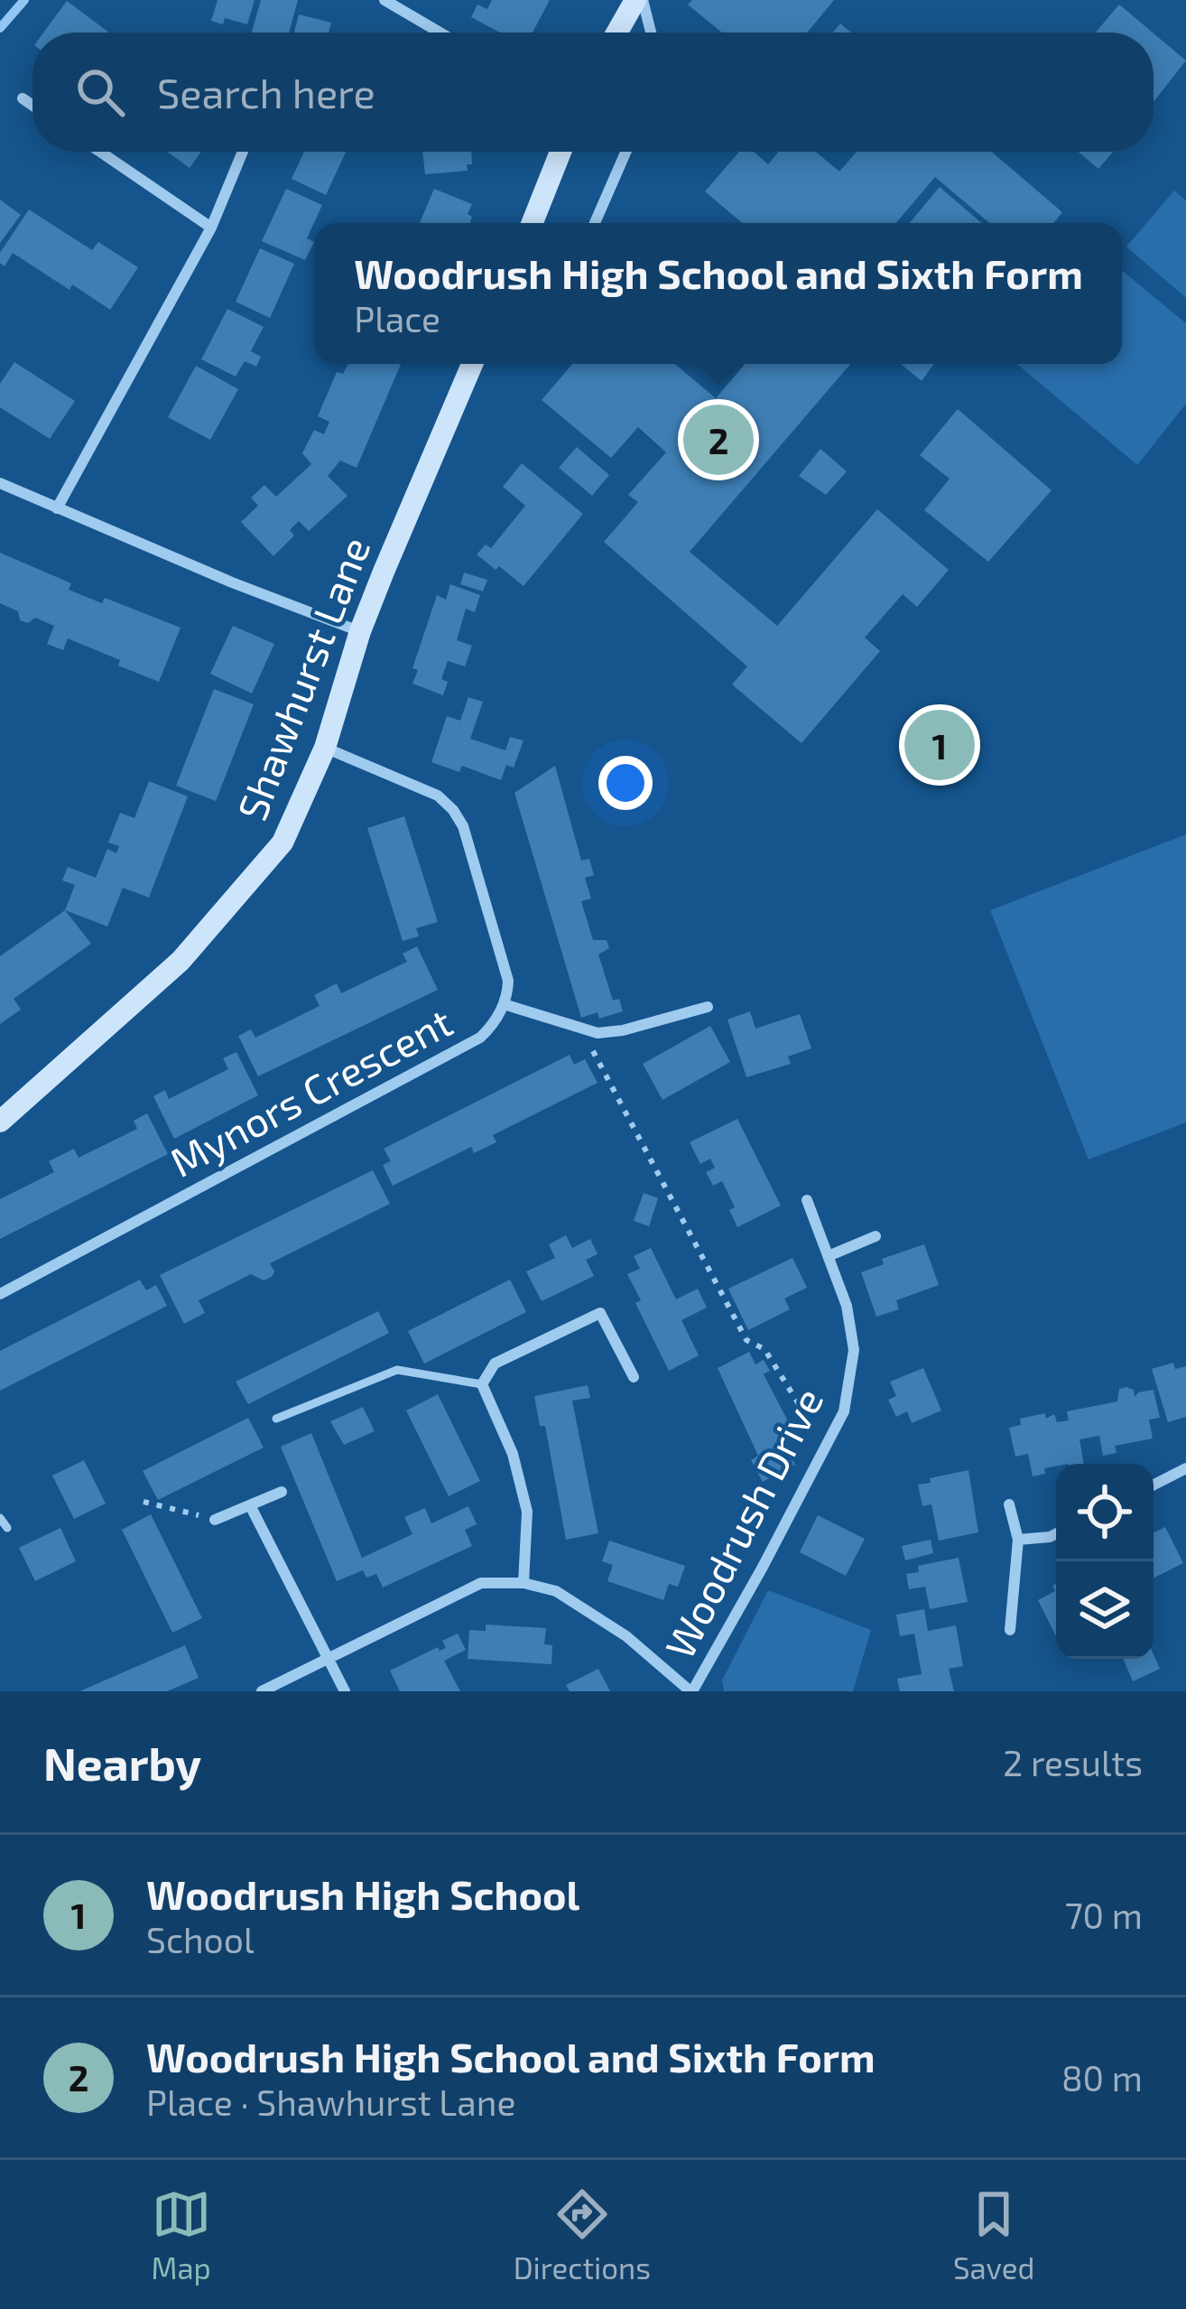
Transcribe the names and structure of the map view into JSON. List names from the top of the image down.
{
  "streets": {
    "street": ["Shawhurst Lane", "Mynors Crescent", "Woodrush Drive"]
  },
  "crossings": [
    ["Shawhurst Lane", "Mynors Crescent"]
  ],
  "page": {
    "search": "Search here",
    "popup": ["Woodrush High School and Sixth Form", "Place"],
    "pins": ["2", "1"],
    "heading": ["Nearby", "2 results"],
    "list": [
      {
        "mark": "1",
        "name": "Woodrush High School",
        "note": "School",
        "value": "70 m"
      },
      {
        "mark": "2",
        "name": "Woodrush High School and Sixth Form",
        "note": "Place · Shawhurst Lane",
        "value": "80 m"
      }
    ],
    "nav": ["Map", "Directions", "Saved"]
  }
}
